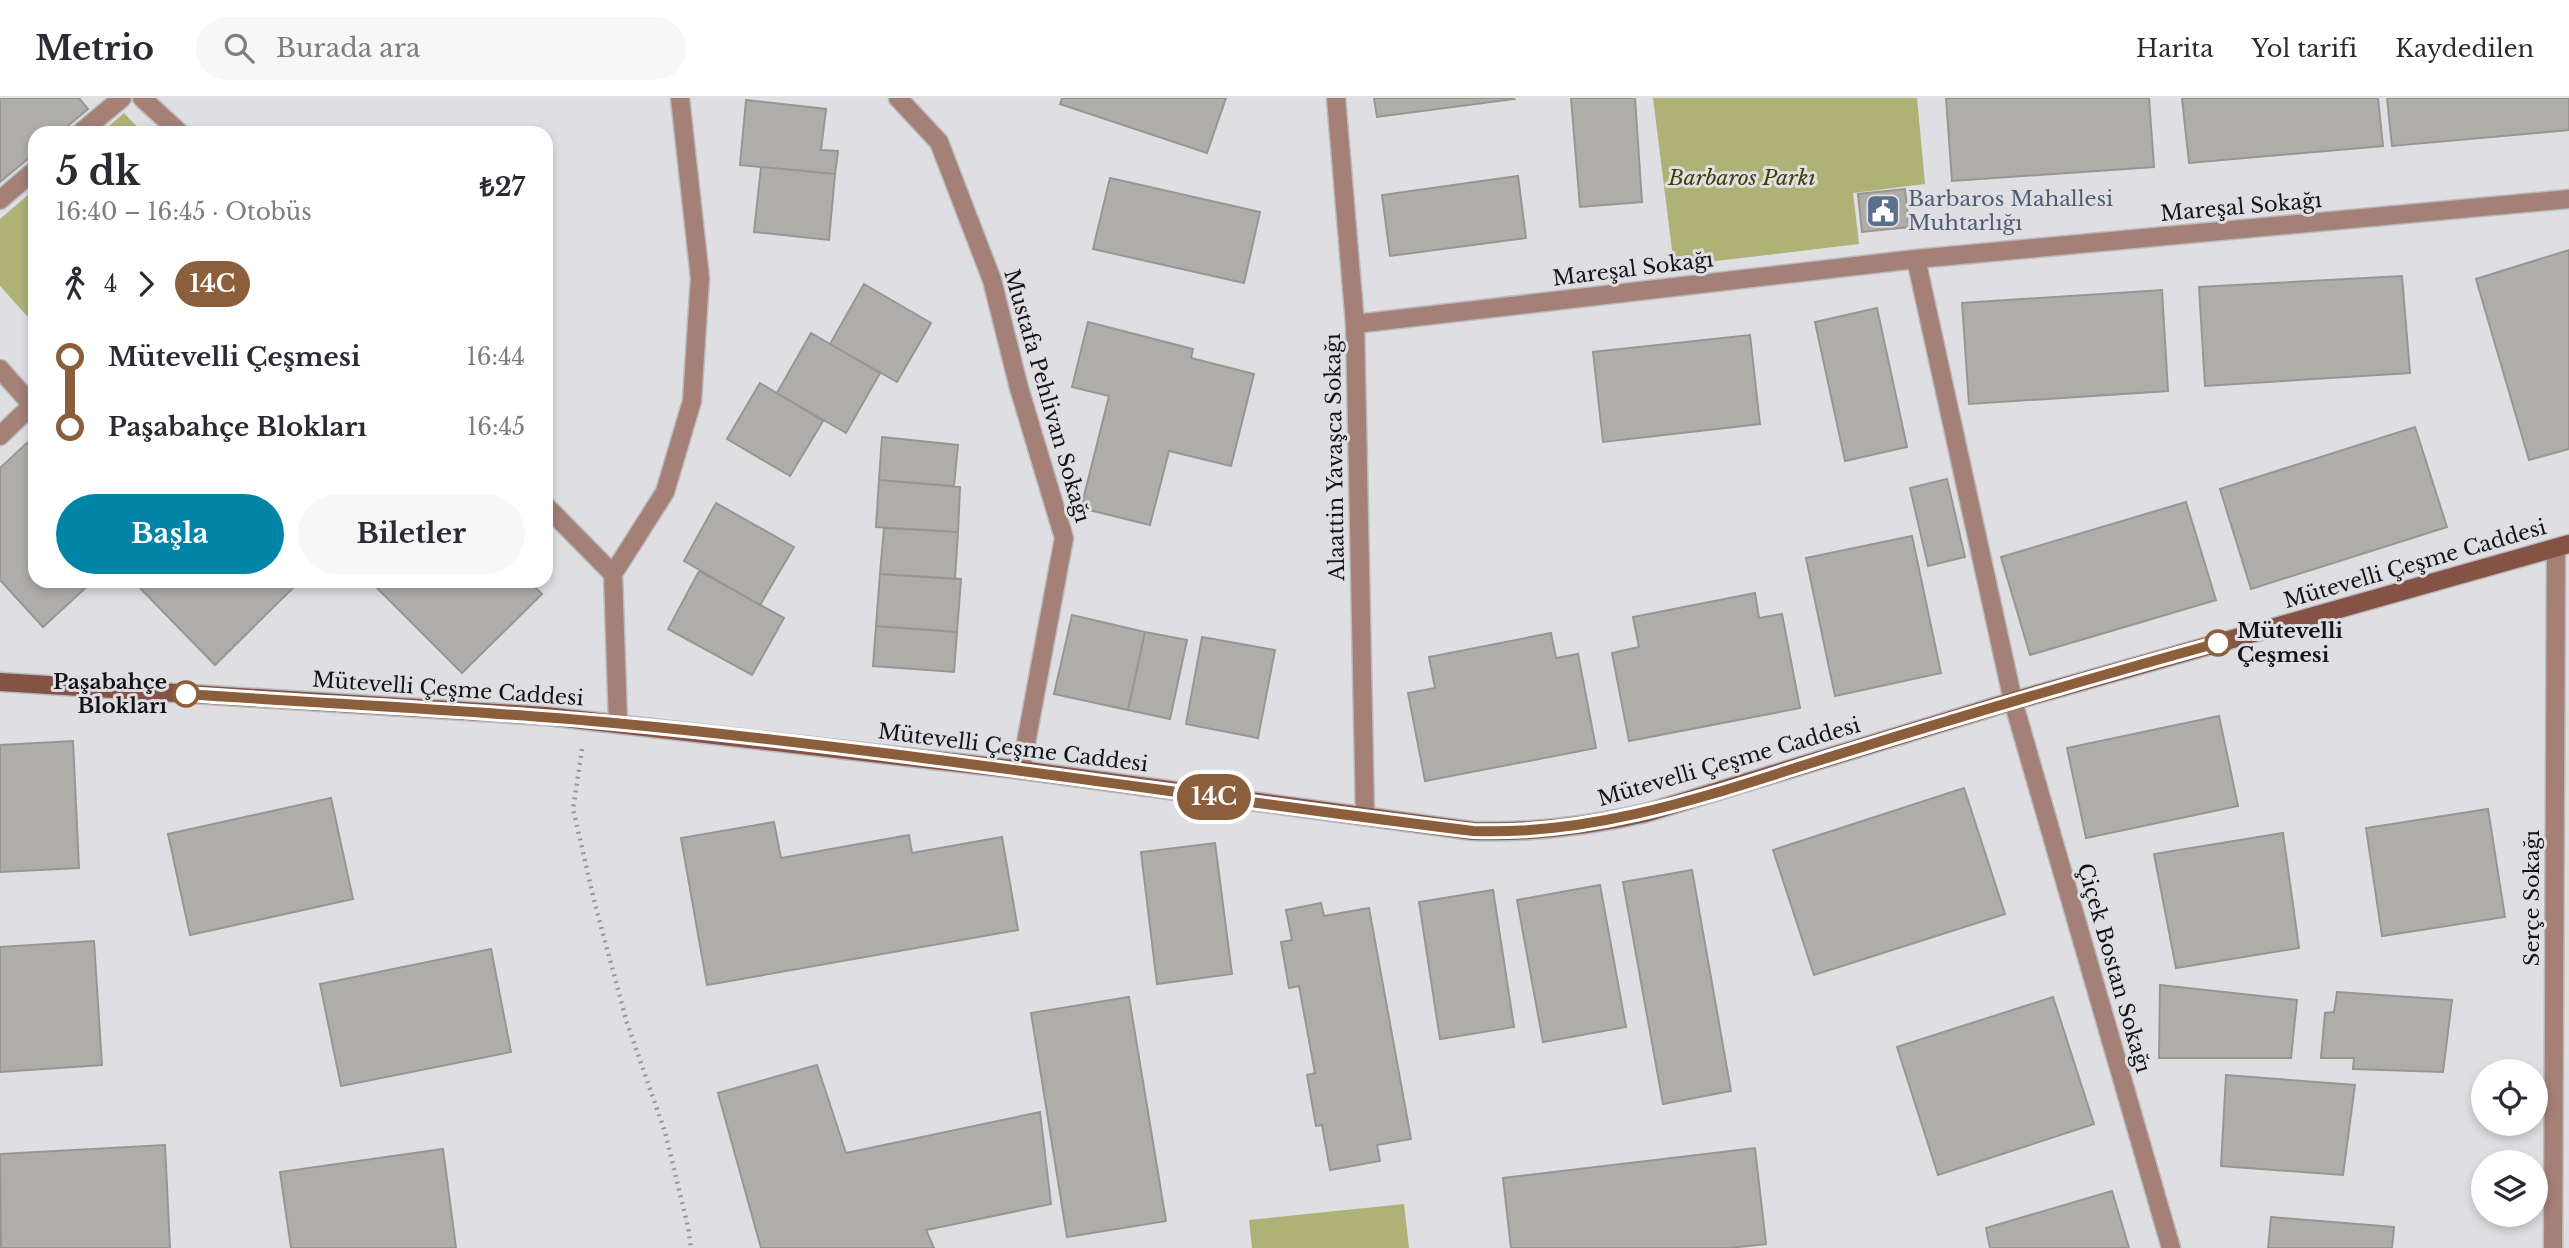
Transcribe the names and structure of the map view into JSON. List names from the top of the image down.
{
  "streets": {
    "street": [
      "Mareşal Sokağı",
      "Mustafa Pehlivan Sokağı",
      "Alaattin Yavaşca Sokağı",
      "Mütevelli Çeşme Caddesi",
      "Serçe Sokağı",
      "Çiçek Bostan Sokağı"
    ]
  },
  "crossings": [
    ["Mareşal Sokağı", "Alaattin Yavaşca Sokağı"],
    ["Mustafa Pehlivan Sokağı", "Mütevelli Çeşme Caddesi"],
    ["Alaattin Yavaşca Sokağı", "Mütevelli Çeşme Caddesi"],
    ["Mütevelli Çeşme Caddesi", "Serçe Sokağı"],
    ["Mütevelli Çeşme Caddesi", "Çiçek Bostan Sokağı"]
  ],
  "parks": ["Barbaros Parkı"],
  "places": {
    "public building": ["Barbaros Mahallesi Muhtarlığı"],
    "other": ["Mütevelli Çeşmesi", "Paşabahçe Blokları"]
  },
  "lines": ["bus line 14C"],
  "page": {
    "header": "Metrio",
    "search": "Burada ara",
    "nav": ["Harita", "Yol tarifi", "Kaydedilen"],
    "on_map": "14C",
    "heading": ["5 dk", "16:40 – 16:45 · Otobüs", "₺27"],
    "legs": ["4", "14C"],
    "list": [
      {
        "name": "Mütevelli Çeşmesi",
        "value": "16:44"
      },
      {
        "name": "Paşabahçe Blokları",
        "value": "16:45"
      }
    ],
    "buttons": ["Başla", "Biletler"]
  }
}
